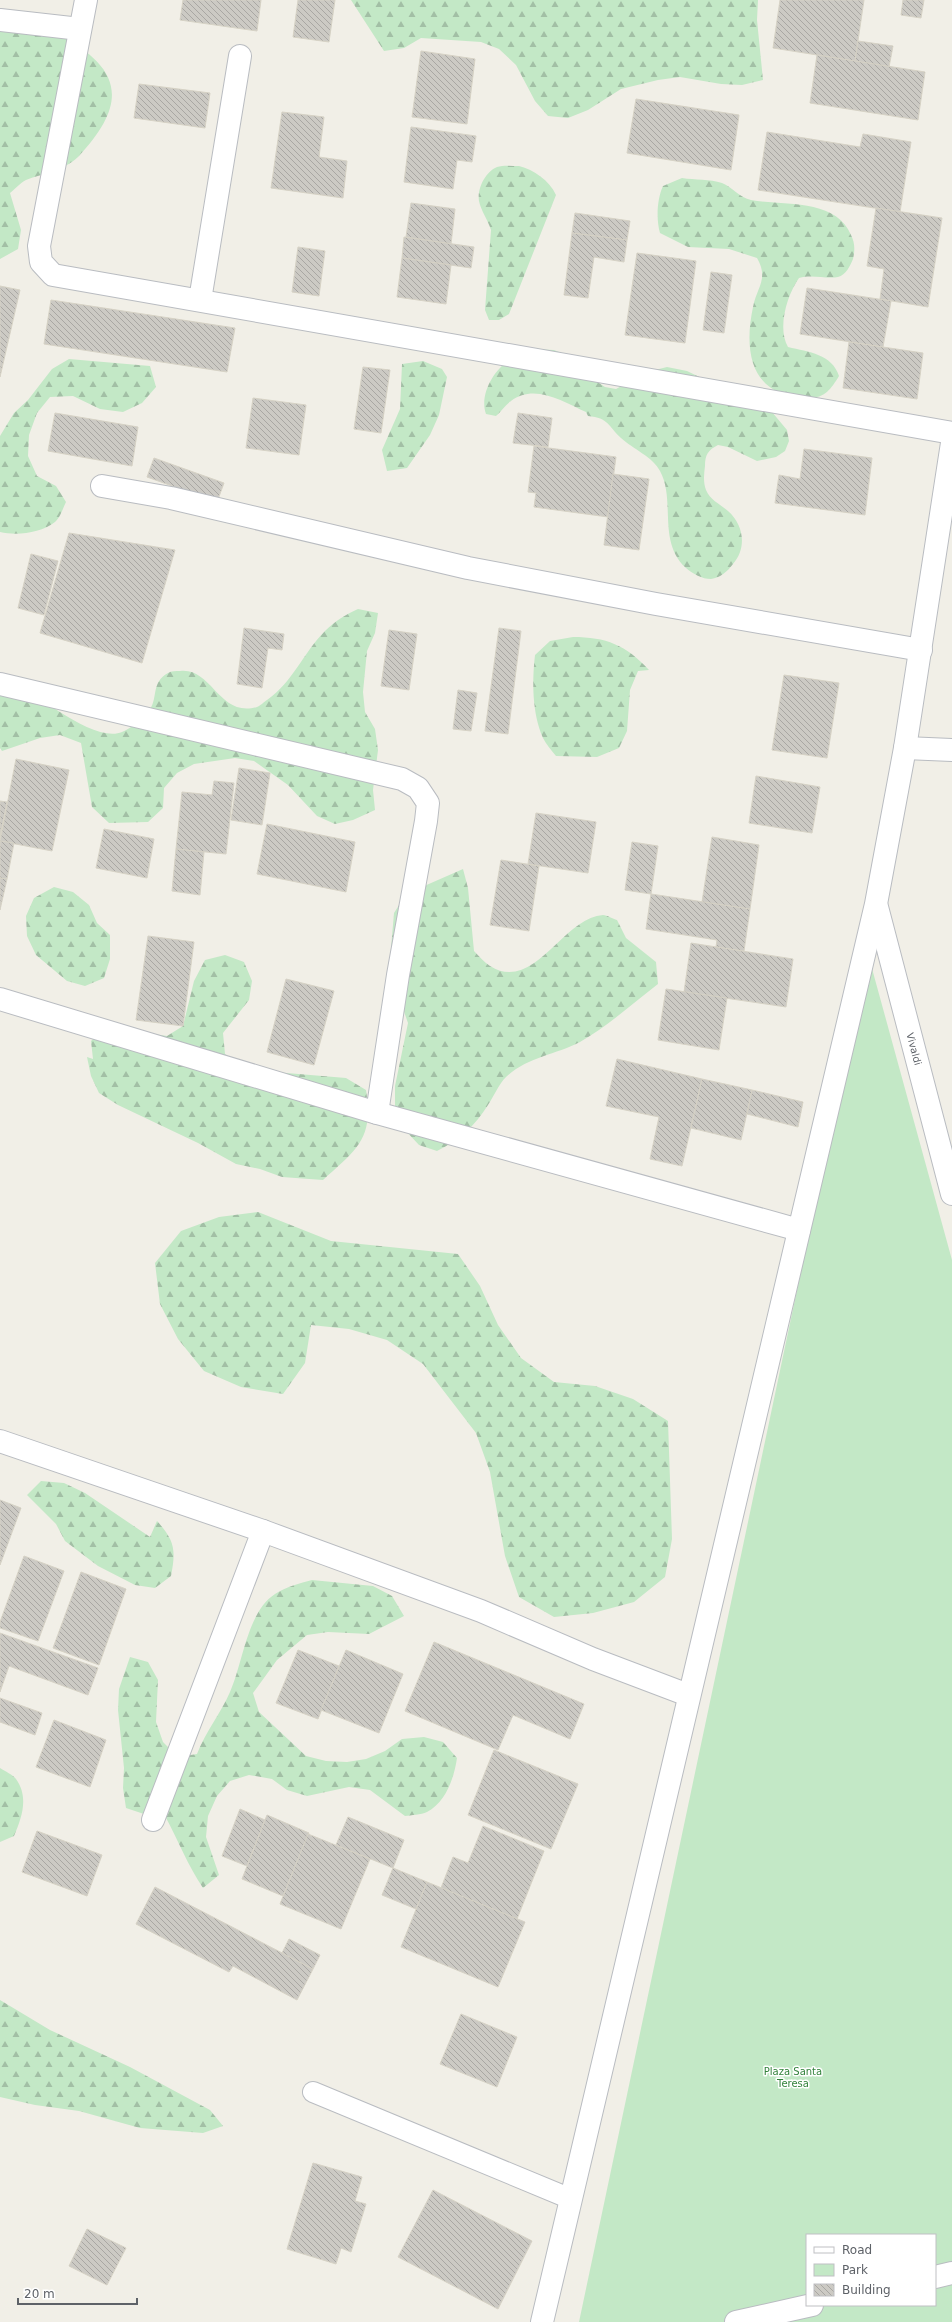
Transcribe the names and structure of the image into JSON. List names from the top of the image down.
{
  "streets": {
    "street": ["Vivaldi"]
  },
  "parks": ["Plaza Santa Teresa"],
  "legend": ["Road", "Park", "Building"],
  "scale_bar": "20 m"
}
